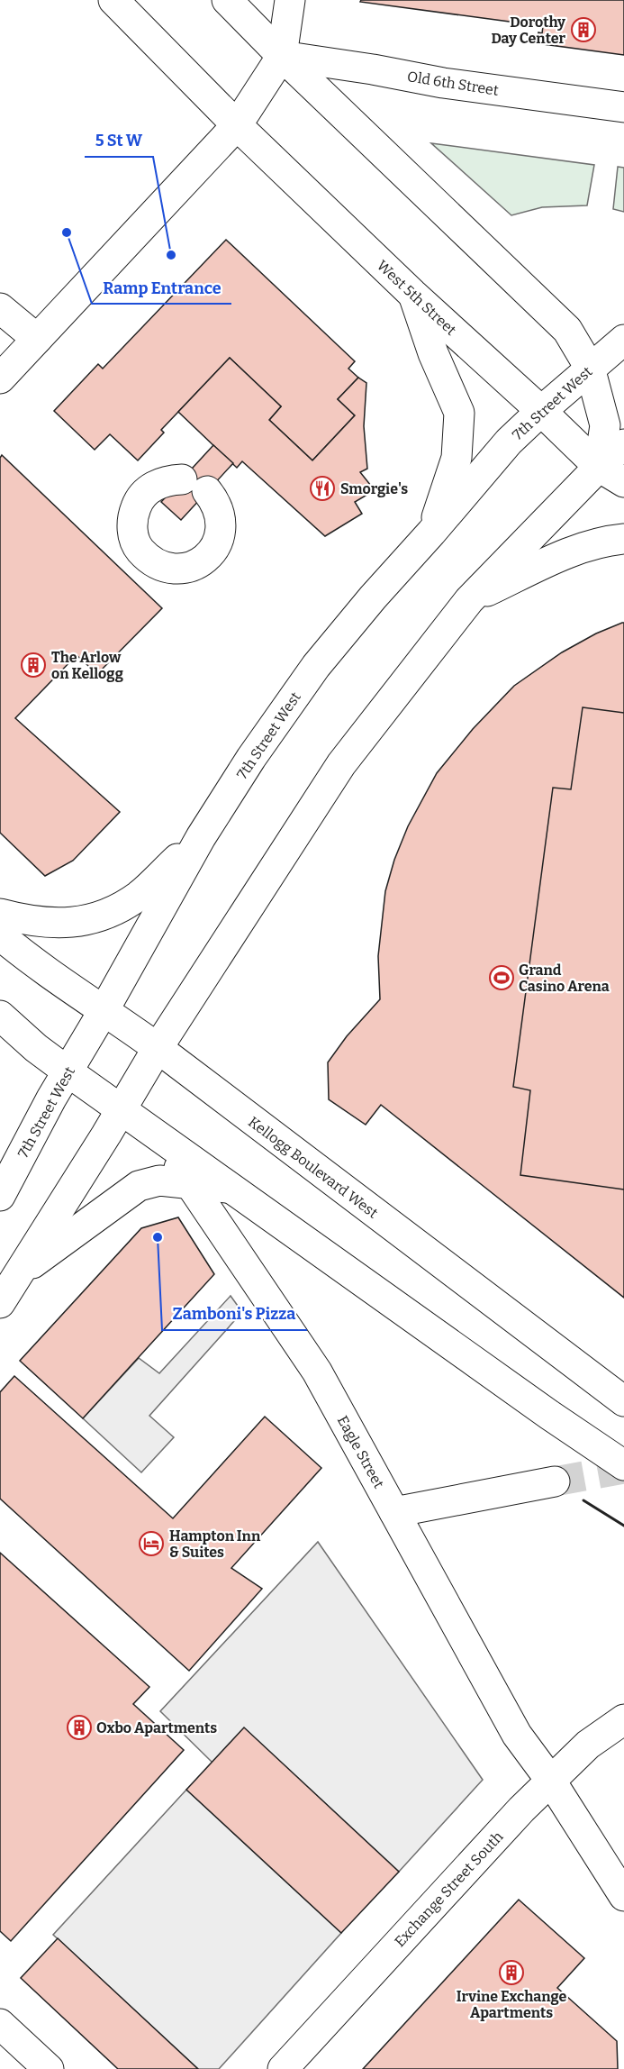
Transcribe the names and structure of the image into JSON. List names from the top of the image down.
{
  "streets": {
    "main road": [
      "Old 6th Street",
      "West 5th Street",
      "7th Street West",
      "Kellogg Boulevard West",
      "Eagle Street",
      "Exchange Street South"
    ]
  },
  "crossings": [
    ["West 5th Street", "7th Street West"],
    ["7th Street West", "Kellogg Boulevard West"],
    ["Eagle Street", "Exchange Street South"]
  ],
  "places": {
    "building": [
      "Dorothy Day Center",
      "The Arlow on Kellogg",
      "Oxbo Apartments",
      "Irvine Exchange Apartments"
    ],
    "other": ["Ramp Entrance", "5 St W", "Zamboni's Pizza"],
    "restaurant": ["Smorgie's"],
    "sports": ["Grand Casino Arena"],
    "hotel": ["Hampton Inn & Suites"]
  }
}
